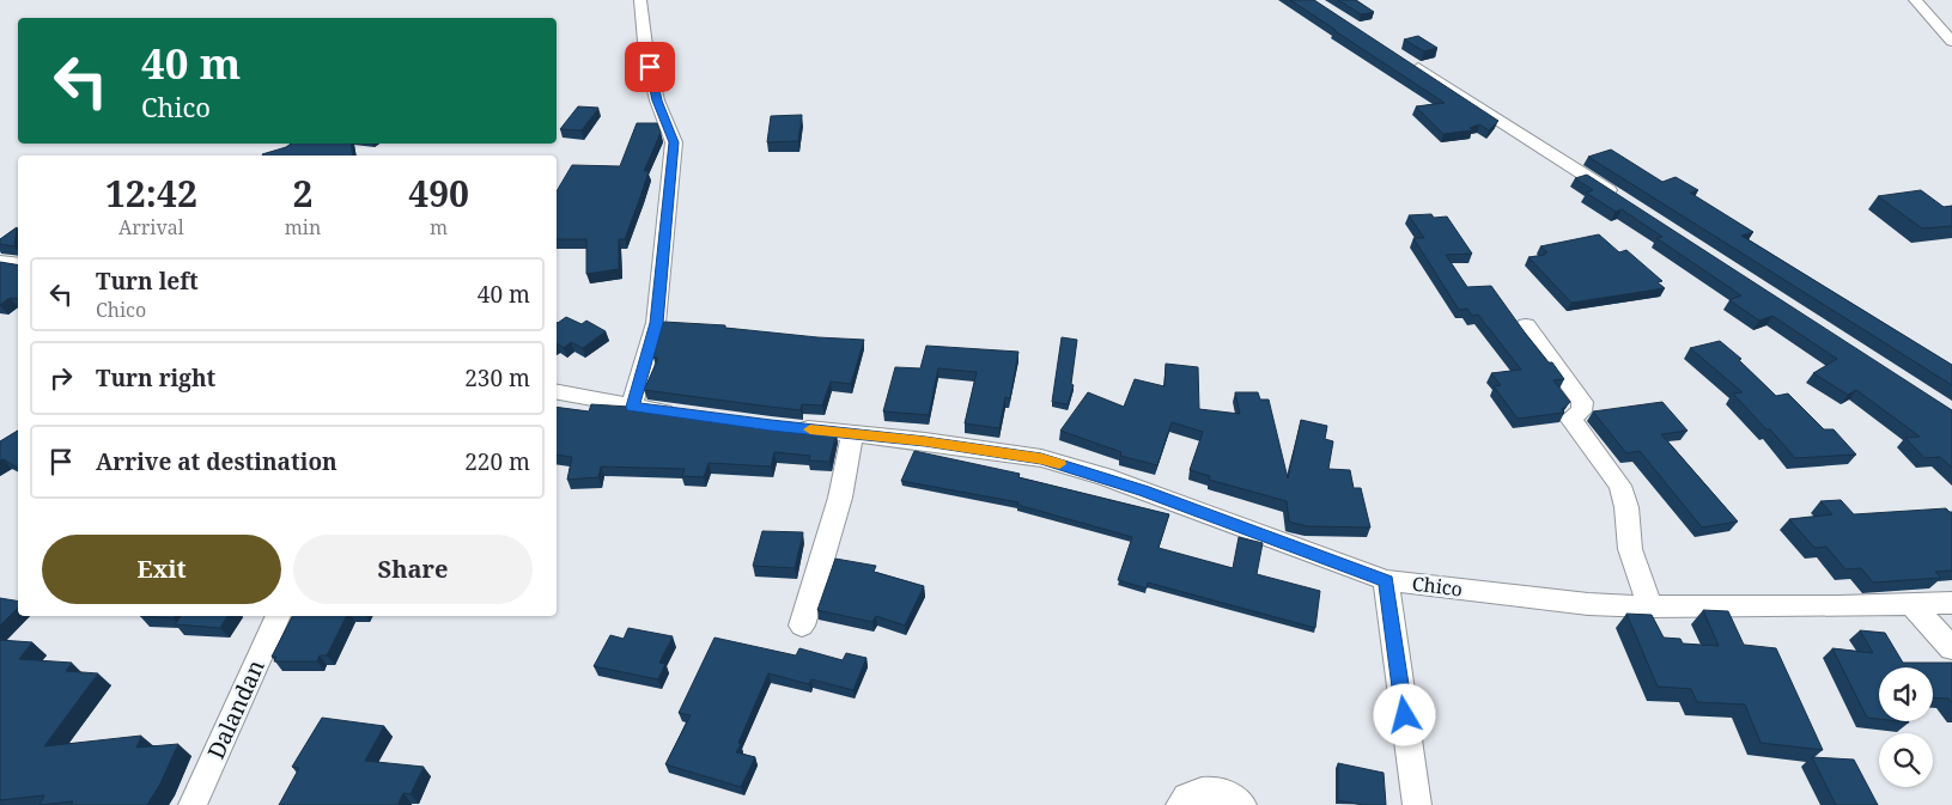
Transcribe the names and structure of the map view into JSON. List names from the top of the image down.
{
  "streets": {
    "street": ["Chico", "Dalandan"]
  },
  "page": {
    "turn": ["40 m", "Chico"],
    "eta": [
      "12:42",
      "Arrival",
      "2",
      "min",
      "490",
      "m"
    ],
    "list": [
      {
        "name": "Turn left",
        "note": "Chico",
        "value": "40 m"
      },
      {
        "name": "Turn right",
        "value": "230 m"
      },
      {
        "name": "Arrive at destination",
        "value": "220 m"
      }
    ],
    "buttons": ["Exit", "Share"]
  }
}
